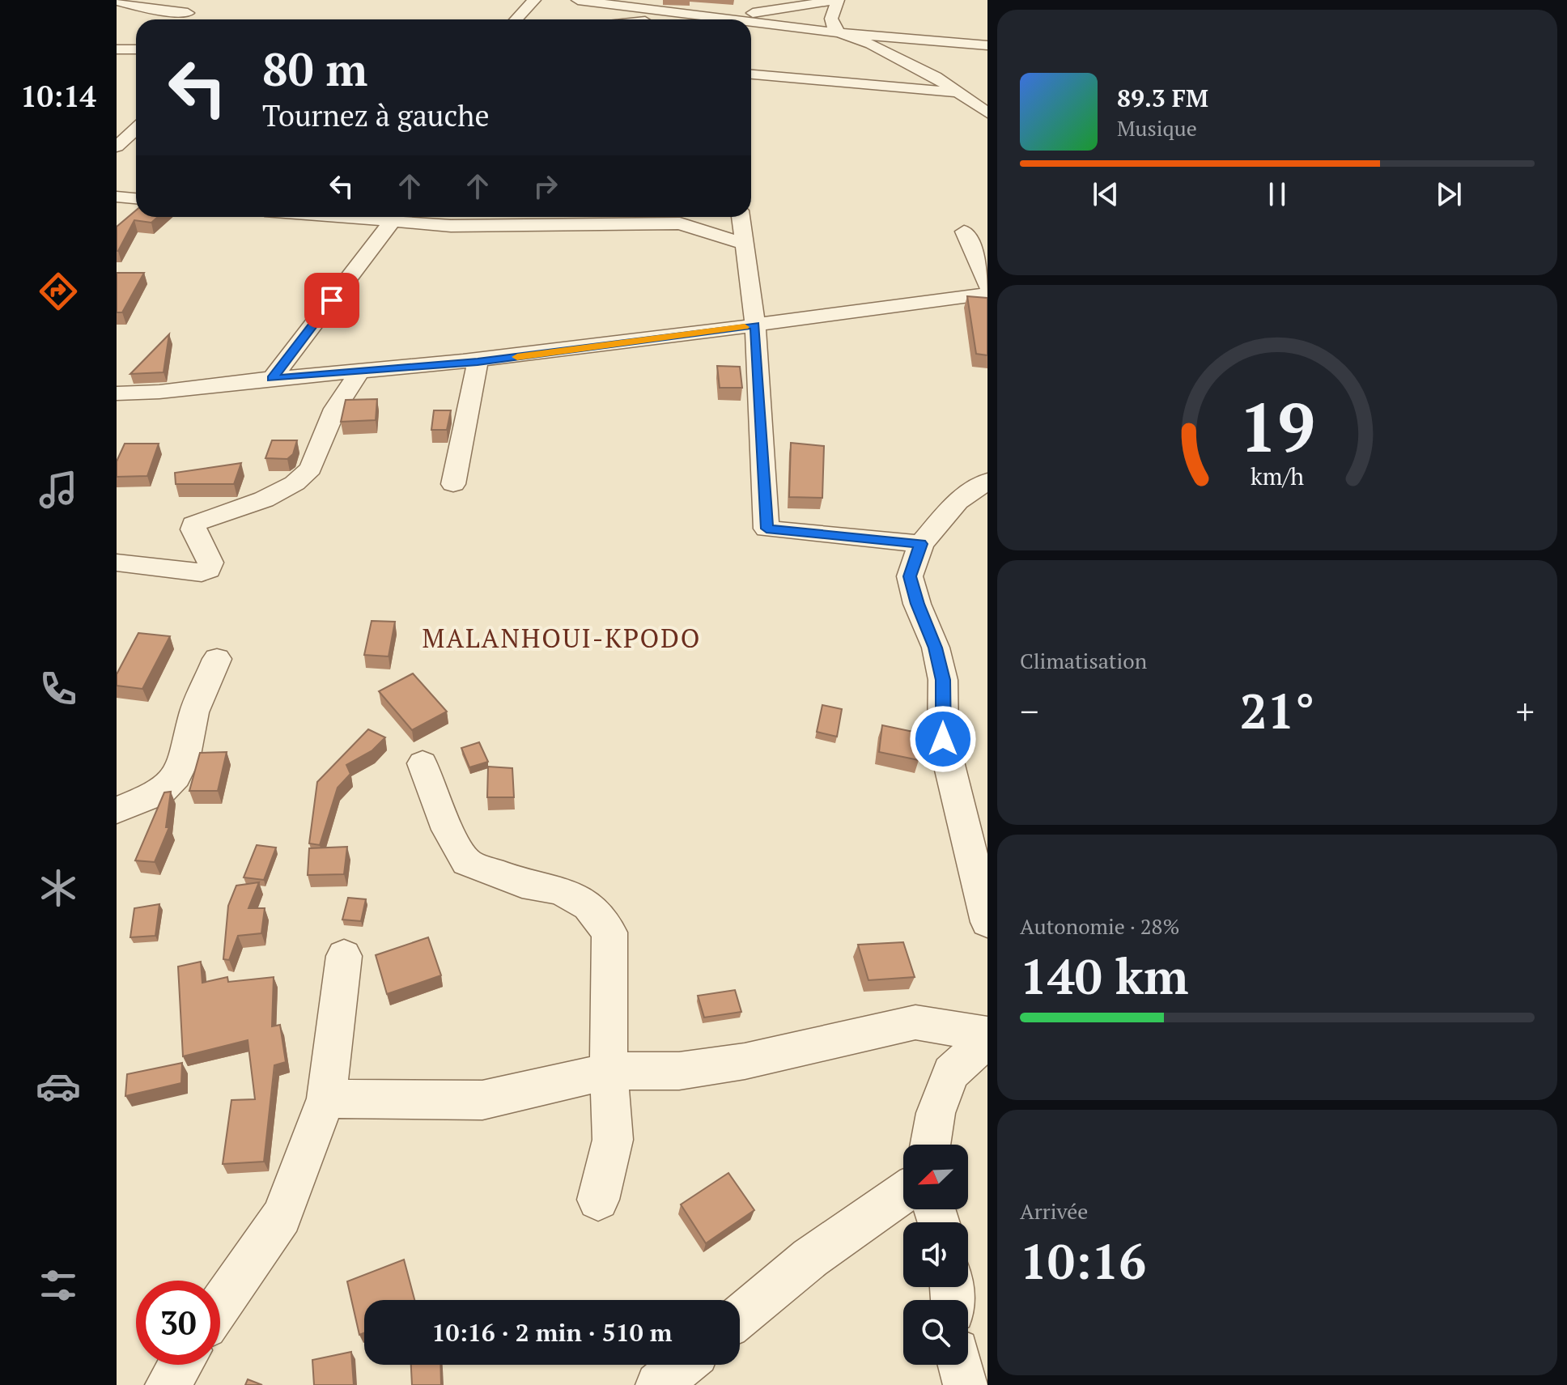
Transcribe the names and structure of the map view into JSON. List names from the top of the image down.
{
  "districts": ["MALANHOUI-KPODO"],
  "north": "bottom left",
  "page": {
    "tabs": "10:14",
    "turn": ["80 m", "Tournez à gauche"],
    "song": ["89.3 FM", "Musique"],
    "tile": [
      "Climatisation",
      ["Autonomie · 28%", "140 km"],
      ["Arrivée", "10:16"]
    ],
    "heat": ["−", "21°", "+"],
    "limit": "30",
    "trip": "10:16 · 2 min · 510 m",
    "gauge": ["19", "km/h"]
  }
}
